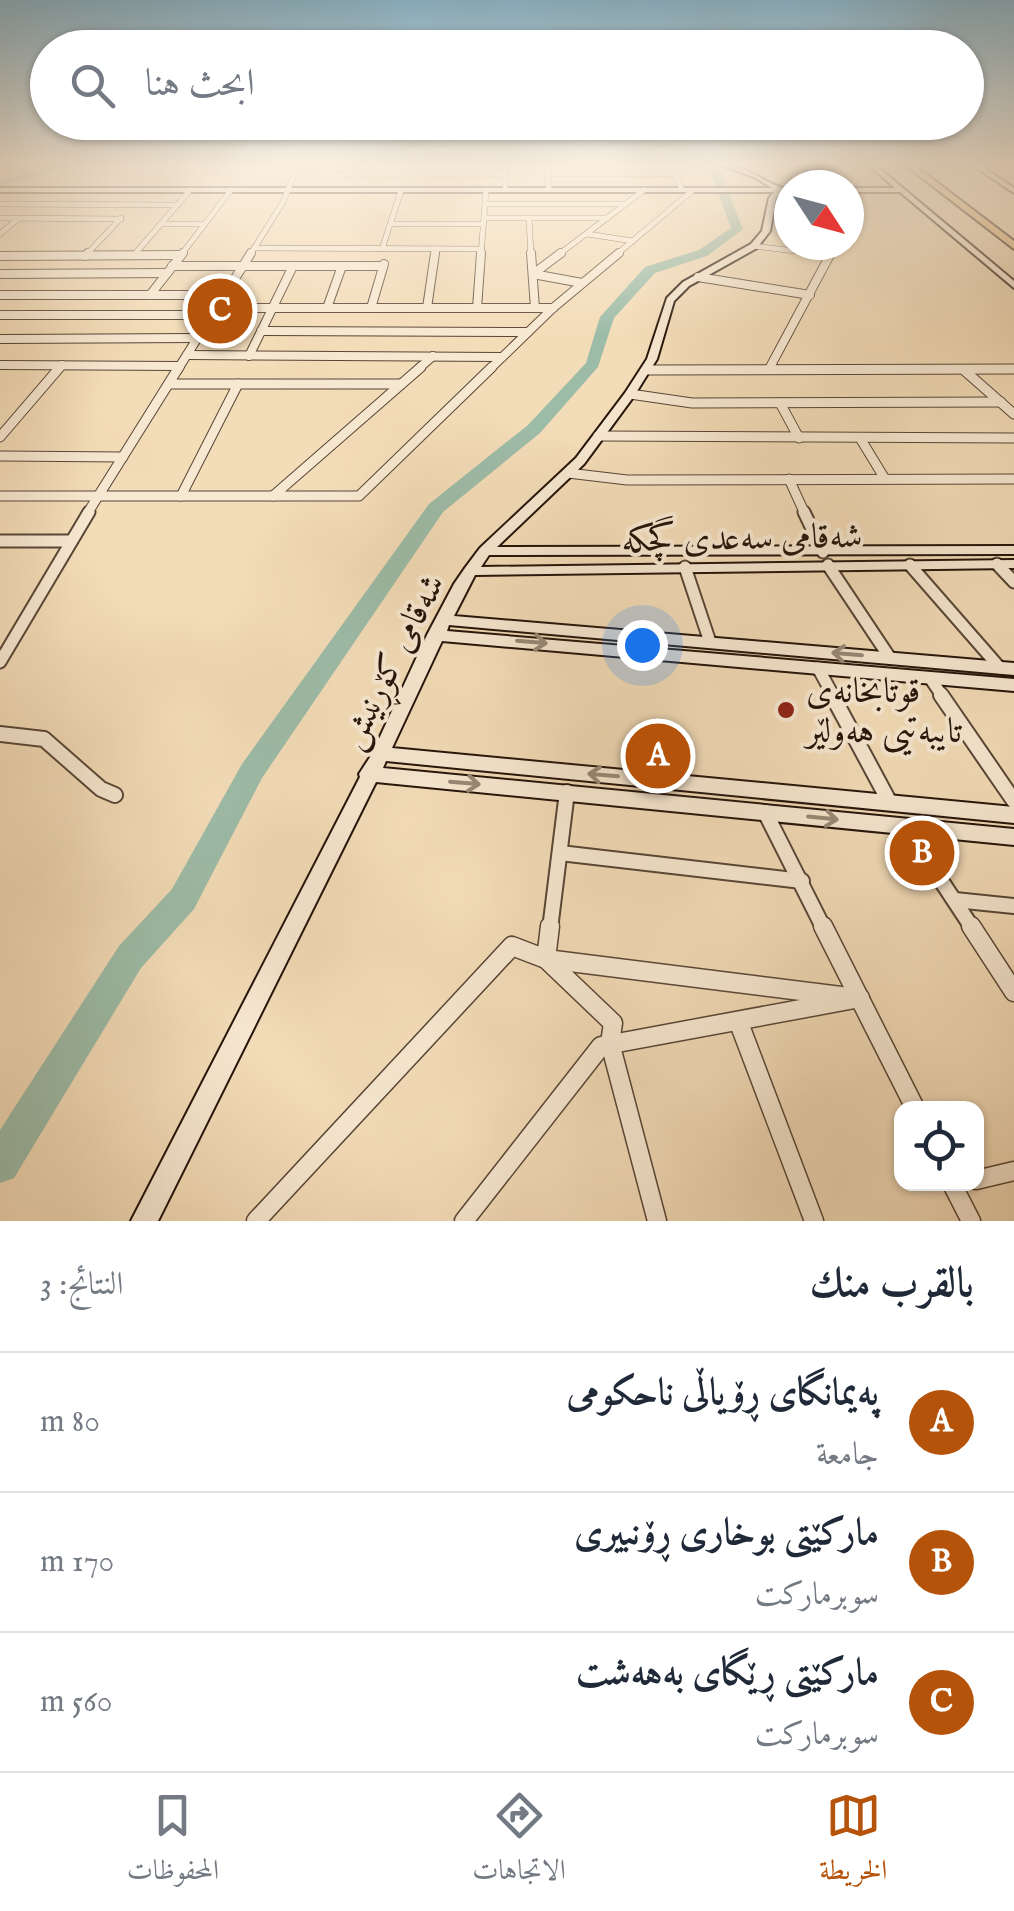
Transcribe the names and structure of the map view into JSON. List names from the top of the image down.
{
  "streets": {
    "main road": ["شەقامی سەعدی گچکە", "شەقامی کۆڕنیش"]
  },
  "crossings": [
    ["شەقامی سەعدی گچکە", "شەقامی کۆڕنیش"]
  ],
  "places": ["قوتابخانەی تایبەتیی هەولێر"],
  "north": "bottom right",
  "page": {
    "search": "ابحث هنا",
    "pins": ["C", "A", "B"],
    "heading": ["بالقرب منك", "النتائج: 3"],
    "list": [
      {
        "mark": "A",
        "name": "پەیمانگای ڕۆیاڵی ناحکومی",
        "note": "جامعة",
        "value": "80 m"
      },
      {
        "mark": "B",
        "name": "مارکێتی بوخاری ڕۆنبیری",
        "note": "سوبرماركت",
        "value": "170 m"
      },
      {
        "mark": "C",
        "name": "مارکێتی ڕێگای بەهەشت",
        "note": "سوبرماركت",
        "value": "560 m"
      }
    ],
    "nav": ["الخريطة", "الاتجاهات", "المحفوظات"]
  }
}
